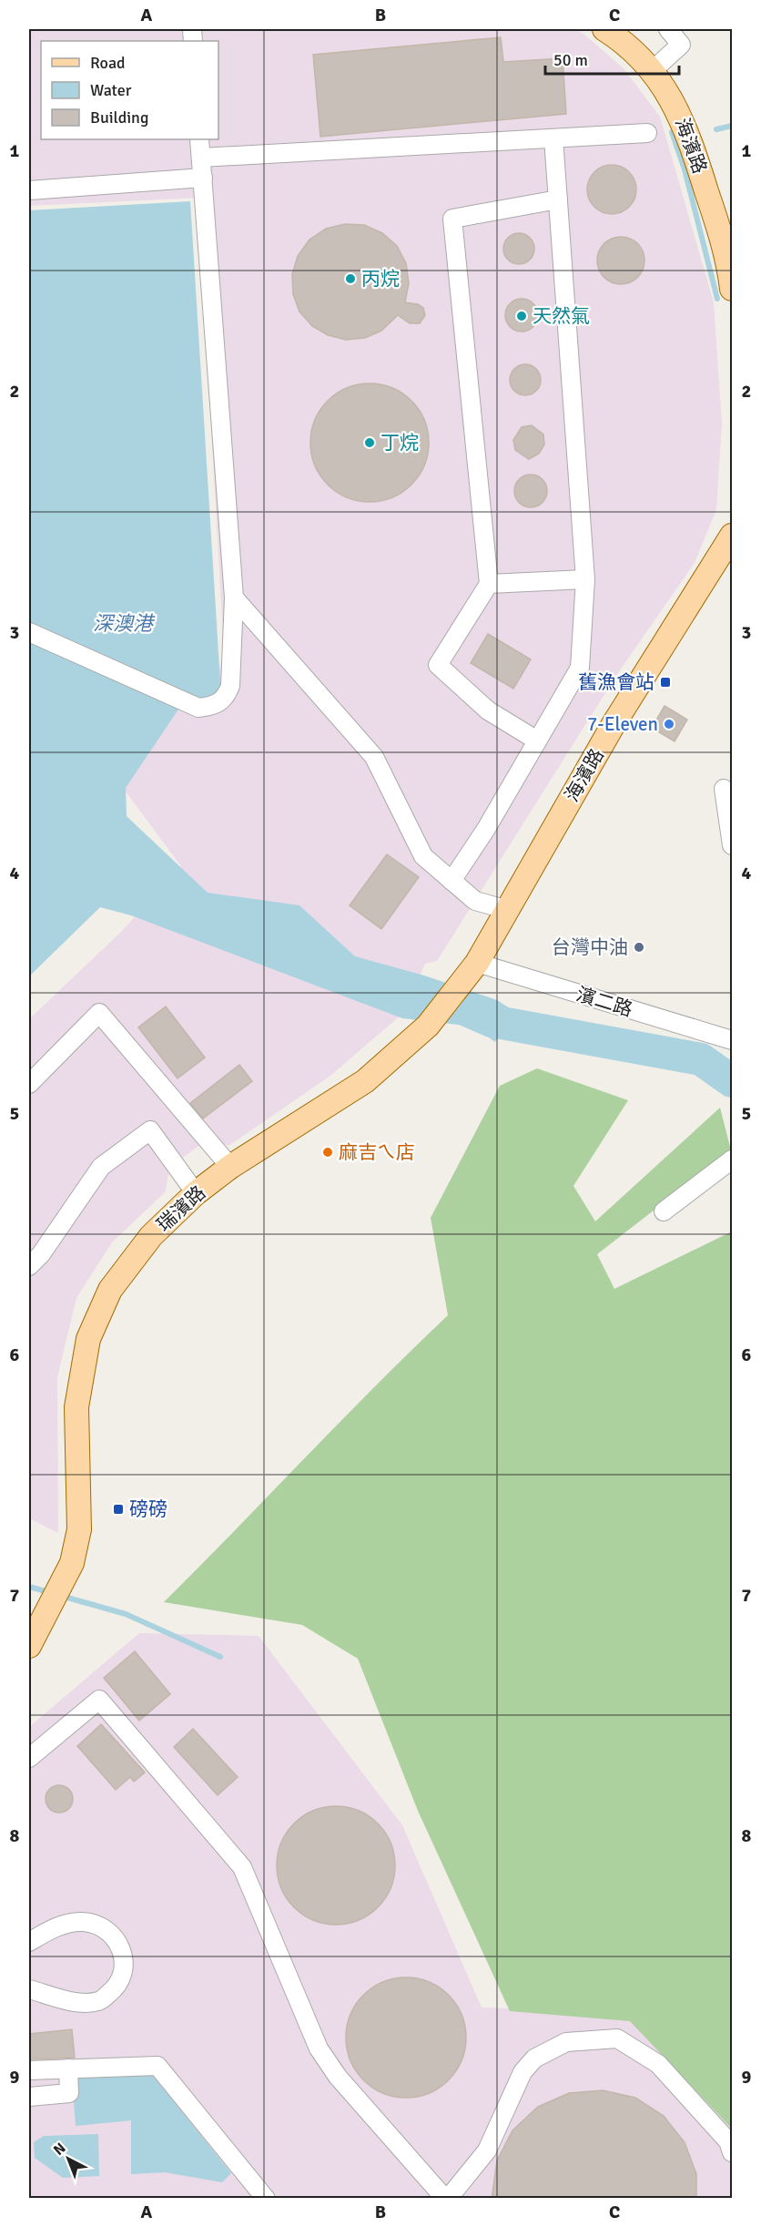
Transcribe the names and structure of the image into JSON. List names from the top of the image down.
{
  "streets": {
    "main road": ["海濱路", "瑞濱路"],
    "street": ["濱二路"]
  },
  "crossings": [
    ["海濱路", "濱二路"],
    ["海濱路", "瑞濱路"],
    ["濱二路", "瑞濱路"]
  ],
  "water": ["深澳港"],
  "places": {
    "other": [
      "丙烷",
      "天然氣",
      "丁烷",
      "7-Eleven",
      "台灣中油",
      "麻吉ㄟ店"
    ],
    "transit": ["舊漁會站", "磅磅"]
  },
  "legend": ["Road", "Water", "Building"],
  "scale_bar": "50 m",
  "north": "top left",
  "grid": {
    "columns": ["A", "B", "C"],
    "rows": [
      "1",
      "2",
      "3",
      "4",
      "5",
      "6",
      "7",
      "8",
      "9"
    ]
  }
}
